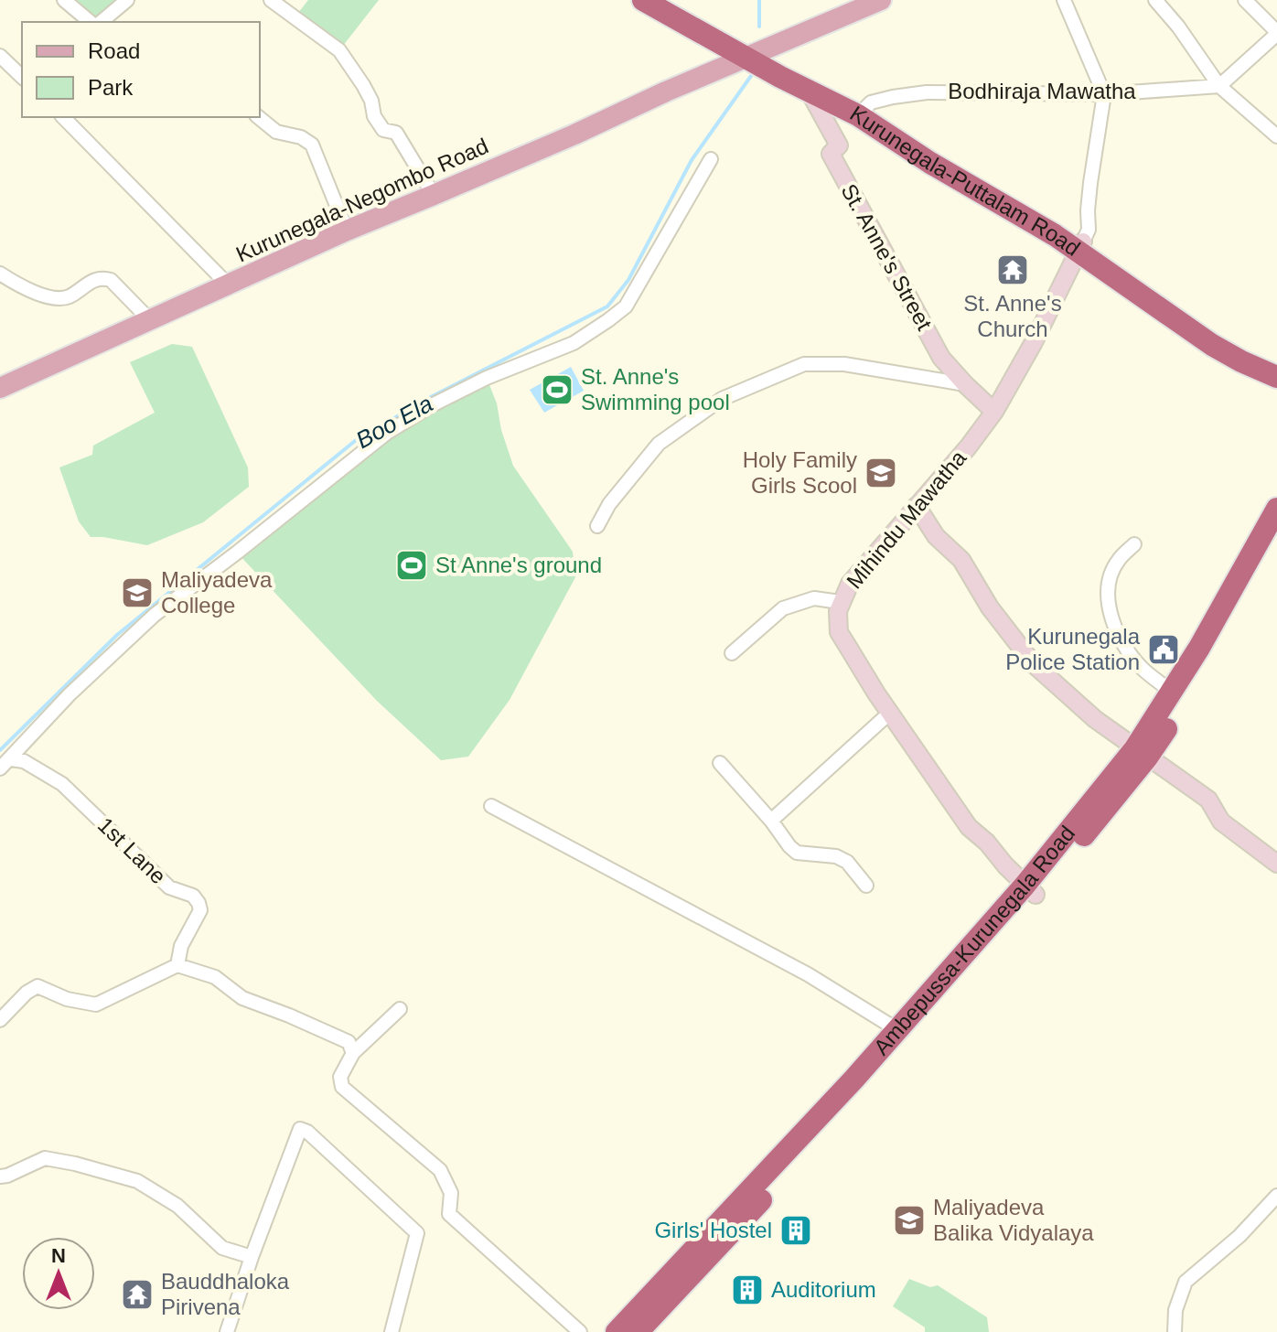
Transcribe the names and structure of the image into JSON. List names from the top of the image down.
{
  "streets": {
    "highway": ["Kurunegala-Puttalam Road", "Ambepussa-Kurunegala Road"],
    "main road": ["Kurunegala-Negombo Road"],
    "street": [
      "Bodhiraja Mawatha",
      "St. Anne's Street",
      "Mihindu Mawatha",
      "1st Lane"
    ]
  },
  "crossings": [
    ["Bodhiraja Mawatha", "Kurunegala-Puttalam Road"],
    ["Kurunegala-Puttalam Road", "Kurunegala-Negombo Road"],
    ["Kurunegala-Puttalam Road", "St. Anne's Street"],
    ["Kurunegala-Puttalam Road", "Mihindu Mawatha"],
    ["St. Anne's Street", "Mihindu Mawatha"],
    ["Mihindu Mawatha", "Ambepussa-Kurunegala Road"]
  ],
  "water": ["Boo Ela"],
  "places": {
    "temple": ["St. Anne's Church", "Bauddhaloka Pirivena"],
    "sports": ["St. Anne's Swimming pool", "St Anne's ground"],
    "school or university": ["Holy Family Girls Scool", "Maliyadeva College", "Maliyadeva Balika Vidyalaya"],
    "public building": ["Kurunegala Police Station"],
    "building": ["Girls' Hostel", "Auditorium"]
  },
  "legend": ["Road", "Park"],
  "north": "top"
}
